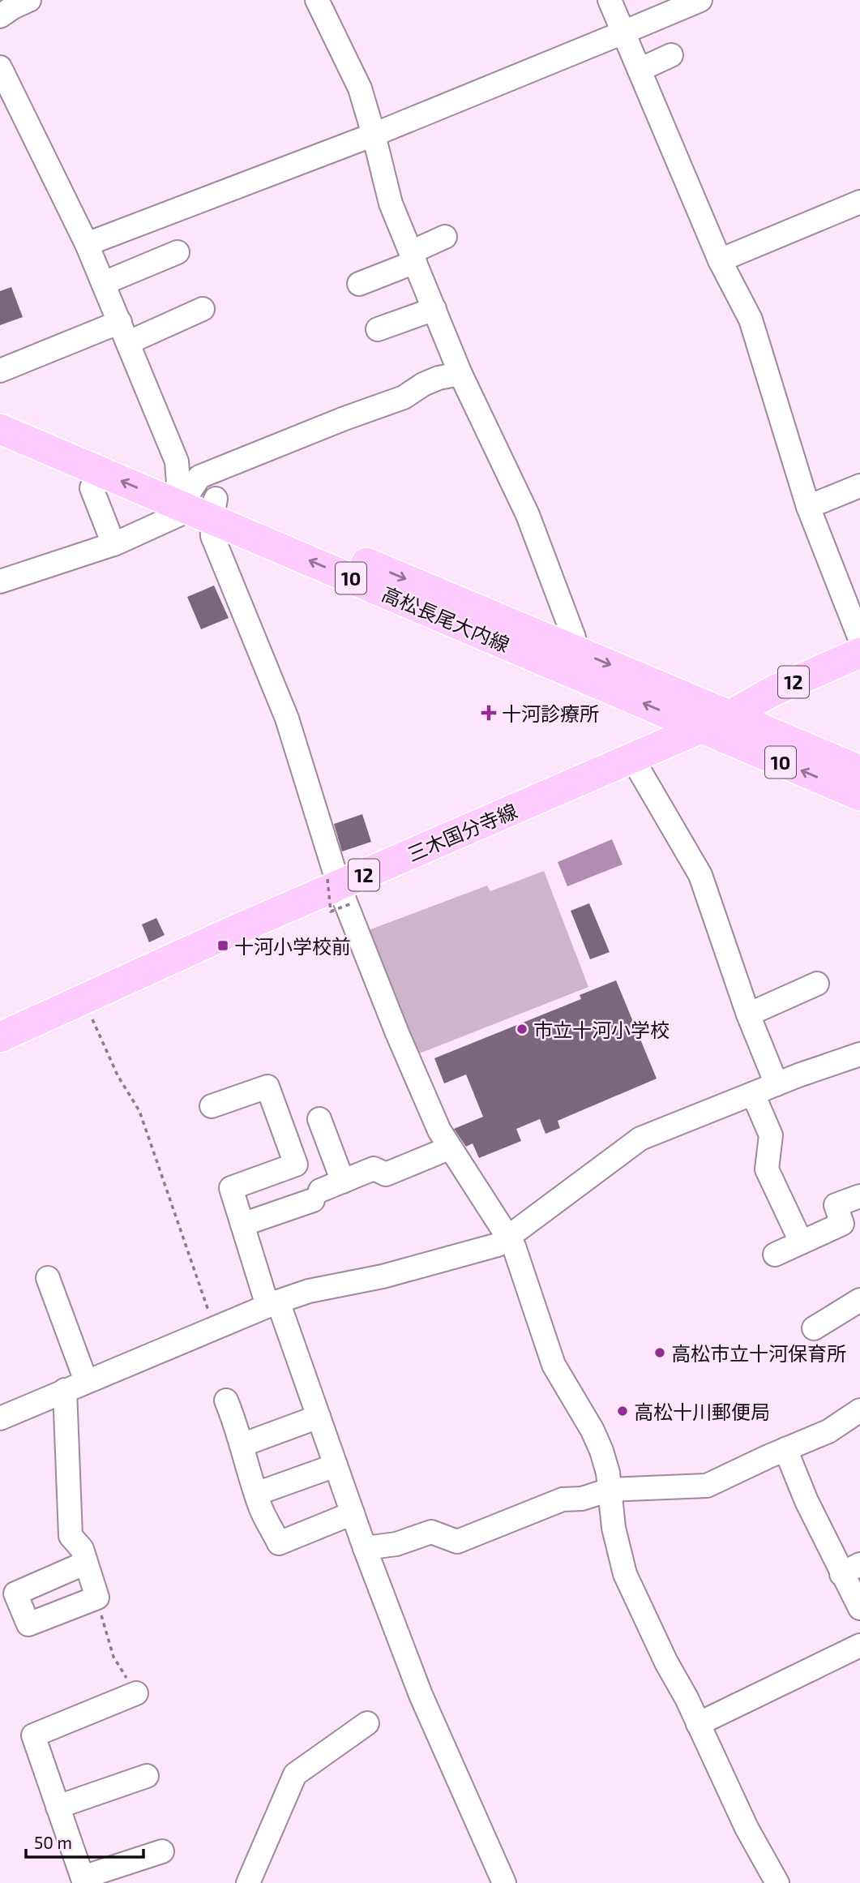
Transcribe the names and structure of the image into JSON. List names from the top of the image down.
{
  "streets": {
    "main road": [
      "10",
      "高松長尾大内線",
      "12",
      "三木国分寺線"
    ]
  },
  "crossings": [
    ["高松長尾大内線", "三木国分寺線"]
  ],
  "places": {
    "health": ["十河診療所"],
    "transit": ["十河小学校前"],
    "other": ["市立十河小学校", "高松市立十河保育所", "高松十川郵便局"]
  },
  "scale_bar": "50 m"
}
